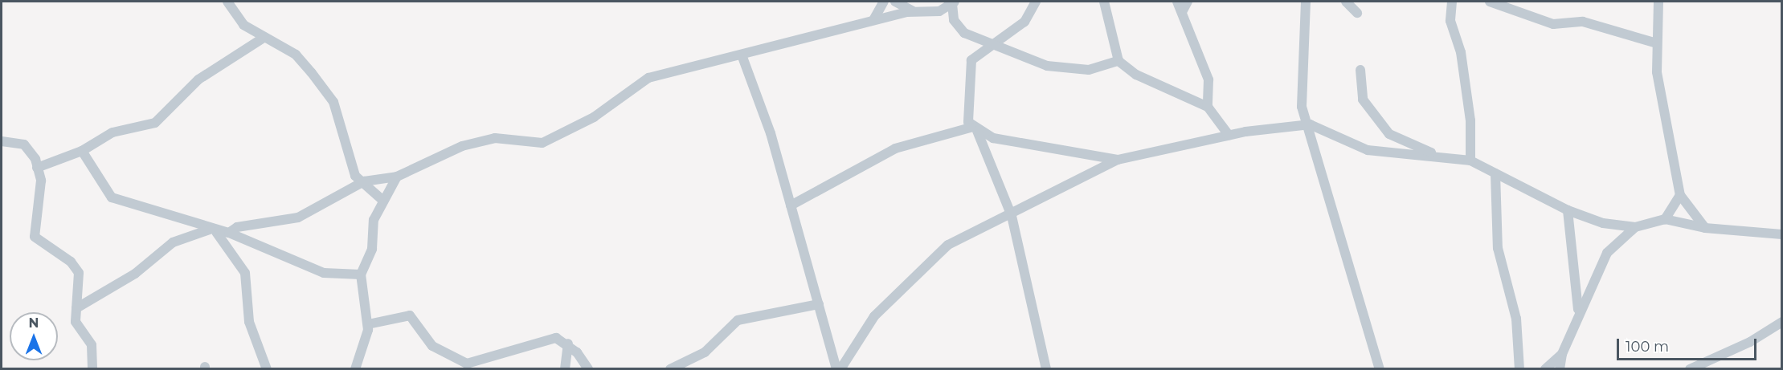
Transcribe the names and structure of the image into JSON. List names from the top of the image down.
{
  "scale_bar": "100 m",
  "north": "top"
}
